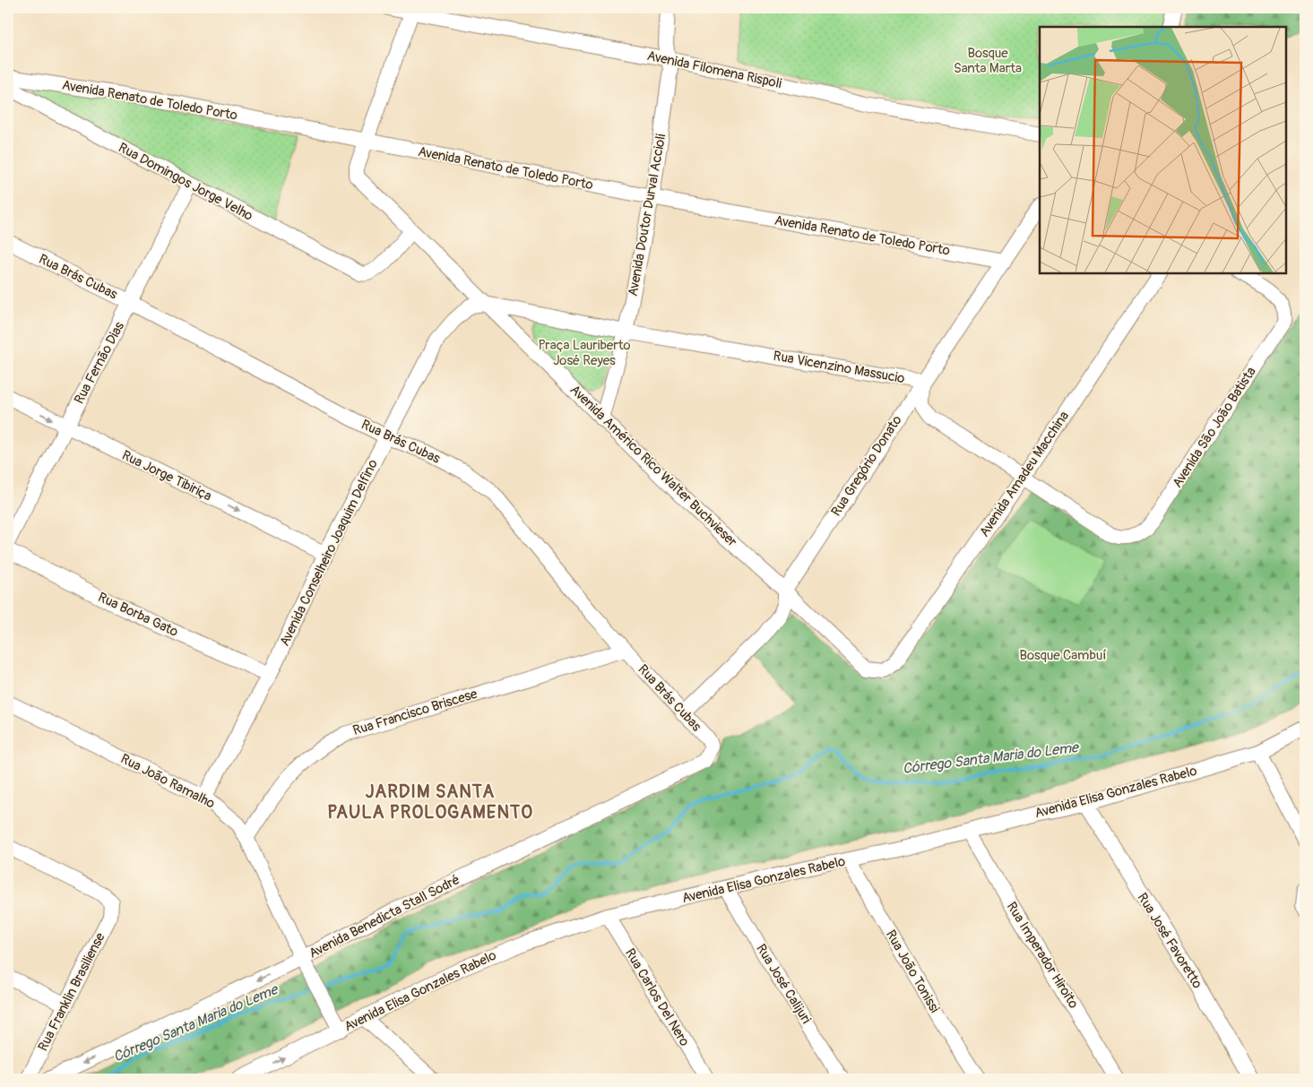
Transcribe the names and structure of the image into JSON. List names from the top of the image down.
{
  "streets": {
    "street": [
      "Avenida Filomena Rispoli",
      "Avenida Renato de Toledo Porto",
      "Rua Domingos Jorge Velho",
      "Avenida Doutor Durval Accioli",
      "Rua Brás Cubas",
      "Rua Fernão Dias",
      "Rua Vicenzino Massucio",
      "Avenida São João Batista",
      "Avenida Américo Rico Walter Buchvieser",
      "Rua Gregório Donato",
      "Avenida Amadeu Macchina",
      "Rua Jorge Tibiriça",
      "Avenida Conselheiro Joaquim Delfino",
      "Rua Borba Gato",
      "Rua Francisco Briscese",
      "Rua João Ramalho",
      "Avenida Elisa Gonzales Rabelo",
      "Avenida Benedicta Stall Sodré",
      "Rua José Favoretto",
      "Rua Imperador Hiroito",
      "Rua João Tonissi",
      "Rua José Calijuri",
      "Rua Franklin Brasiliense",
      "Rua Carlos Del Nero"
    ]
  },
  "crossings": [
    ["Avenida Filomena Rispoli", "Avenida Doutor Durval Accioli"],
    ["Avenida Renato de Toledo Porto", "Avenida Doutor Durval Accioli"],
    ["Avenida Renato de Toledo Porto", "Avenida Américo Rico Walter Buchvieser"],
    ["Avenida Renato de Toledo Porto", "Rua Gregório Donato"],
    ["Rua Domingos Jorge Velho", "Rua Fernão Dias"],
    ["Rua Domingos Jorge Velho", "Avenida Américo Rico Walter Buchvieser"],
    ["Avenida Doutor Durval Accioli", "Rua Vicenzino Massucio"],
    ["Avenida Doutor Durval Accioli", "Avenida Américo Rico Walter Buchvieser"],
    ["Rua Brás Cubas", "Rua Fernão Dias"],
    ["Rua Brás Cubas", "Rua Gregório Donato"],
    ["Rua Brás Cubas", "Avenida Conselheiro Joaquim Delfino"],
    ["Rua Brás Cubas", "Rua Francisco Briscese"],
    ["Rua Brás Cubas", "Avenida Benedicta Stall Sodré"],
    ["Rua Fernão Dias", "Rua Jorge Tibiriça"],
    ["Rua Vicenzino Massucio", "Avenida São João Batista"],
    ["Rua Vicenzino Massucio", "Avenida Américo Rico Walter Buchvieser"],
    ["Rua Vicenzino Massucio", "Rua Gregório Donato"],
    ["Rua Vicenzino Massucio", "Avenida Amadeu Macchina"],
    ["Rua Vicenzino Massucio", "Avenida Conselheiro Joaquim Delfino"],
    ["Avenida Américo Rico Walter Buchvieser", "Rua Gregório Donato"],
    ["Avenida Américo Rico Walter Buchvieser", "Avenida Amadeu Macchina"],
    ["Avenida Américo Rico Walter Buchvieser", "Avenida Conselheiro Joaquim Delfino"],
    ["Rua Jorge Tibiriça", "Avenida Conselheiro Joaquim Delfino"],
    ["Avenida Conselheiro Joaquim Delfino", "Rua Borba Gato"],
    ["Avenida Conselheiro Joaquim Delfino", "Rua João Ramalho"],
    ["Rua Francisco Briscese", "Rua João Ramalho"],
    ["Rua João Ramalho", "Avenida Elisa Gonzales Rabelo"],
    ["Rua João Ramalho", "Avenida Benedicta Stall Sodré"],
    ["Avenida Elisa Gonzales Rabelo", "Rua José Favoretto"],
    ["Avenida Elisa Gonzales Rabelo", "Rua Imperador Hiroito"],
    ["Avenida Elisa Gonzales Rabelo", "Rua João Tonissi"],
    ["Avenida Elisa Gonzales Rabelo", "Rua José Calijuri"],
    ["Avenida Elisa Gonzales Rabelo", "Rua Carlos Del Nero"]
  ],
  "one_way": ["Rua Jorge Tibiriça", "Avenida Benedicta Stall Sodré"],
  "districts": ["JARDIM SANTA PAULA PROLOGAMENTO"],
  "water": ["Córrego Santa Maria do Leme"],
  "parks": ["Bosque Santa Marta", "Praça Lauriberto José Reyes", "Bosque Cambuí"]
}
